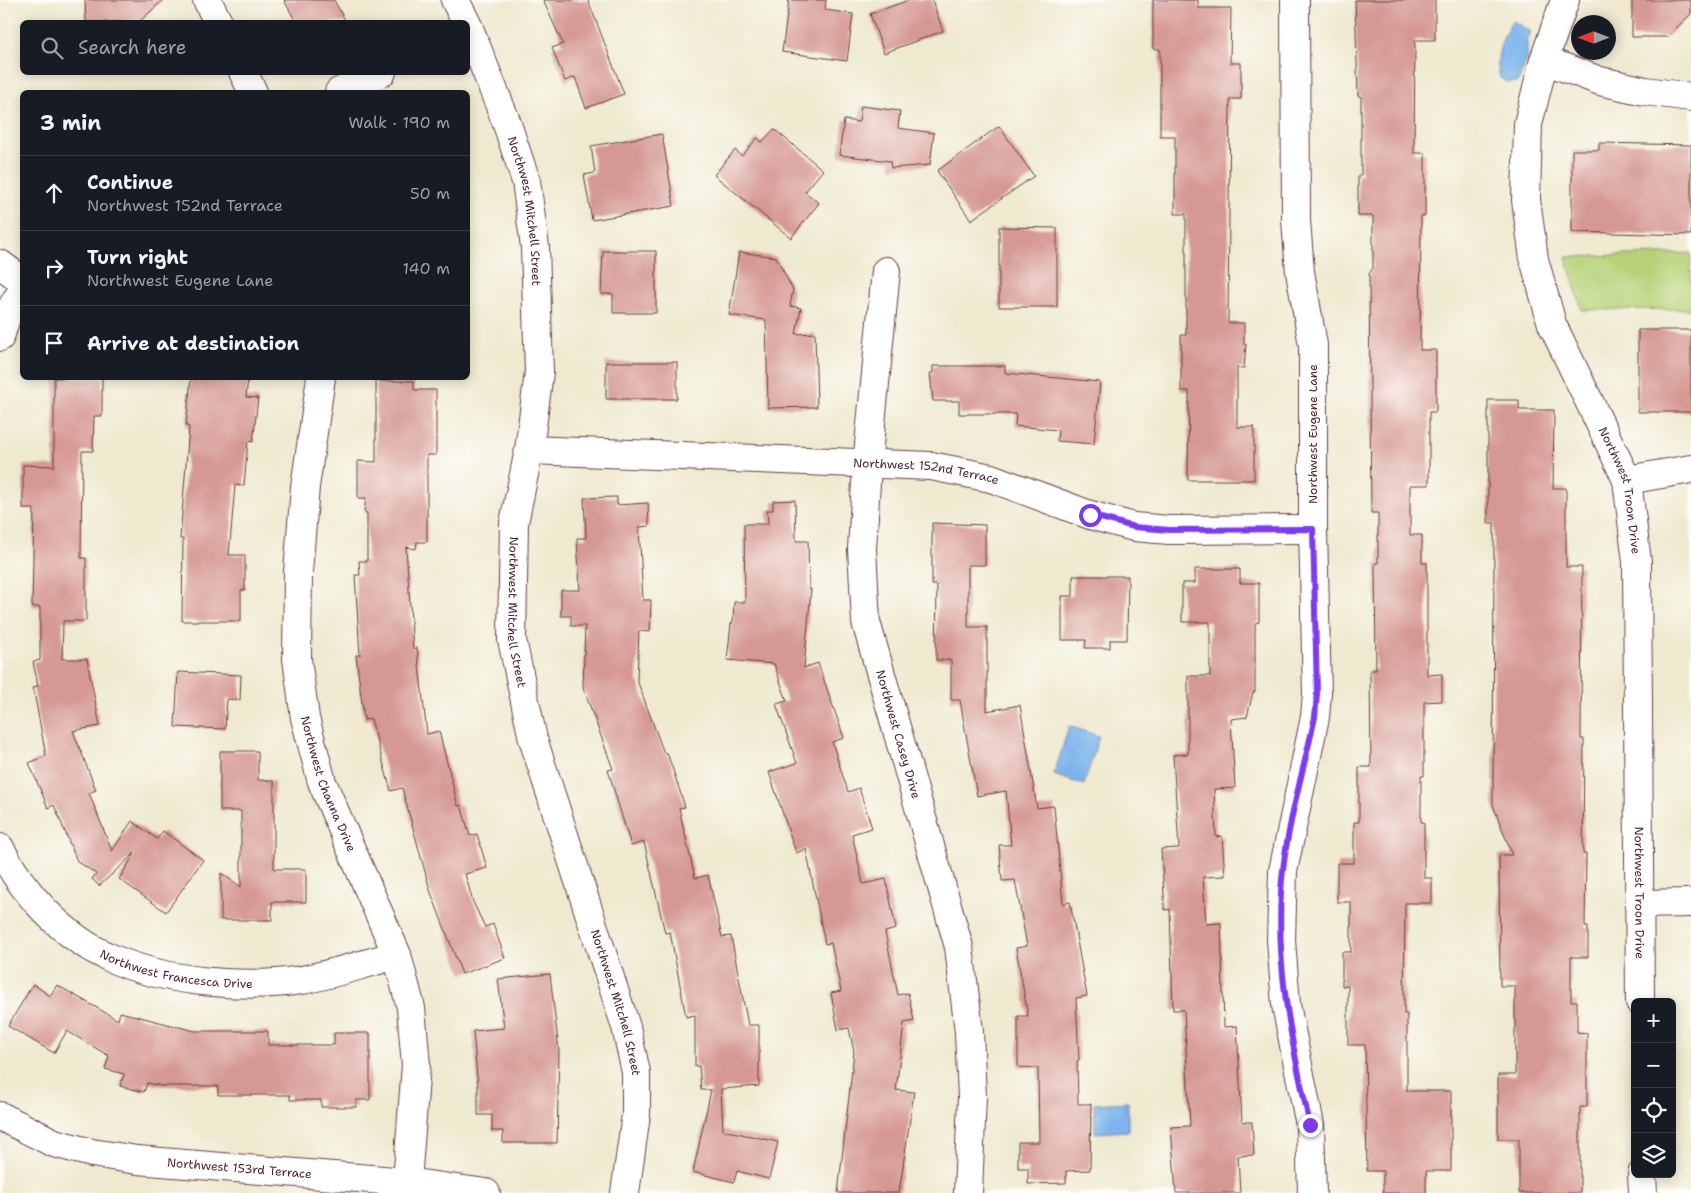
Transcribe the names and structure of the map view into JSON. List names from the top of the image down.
{
  "streets": {
    "street": [
      "Northwest Mitchell Street",
      "Northwest Eugene Lane",
      "Northwest 152nd Terrace",
      "Northwest Troon Drive",
      "Northwest Casey Drive",
      "Northwest Channa Drive",
      "Northwest Francesca Drive",
      "Northwest 153rd Terrace"
    ]
  },
  "crossings": [
    ["Northwest Mitchell Street", "Northwest 152nd Terrace"],
    ["Northwest Eugene Lane", "Northwest 152nd Terrace"],
    ["Northwest 152nd Terrace", "Northwest Casey Drive"],
    ["Northwest Channa Drive", "Northwest Francesca Drive"],
    ["Northwest Channa Drive", "Northwest 153rd Terrace"]
  ],
  "north": "left",
  "page": {
    "search": "Search here",
    "heading": ["3 min", "Walk · 190 m"],
    "list": [
      ["Continue", "Northwest 152nd Terrace", "50 m"],
      ["Turn right", "Northwest Eugene Lane", "140 m"],
      "Arrive at destination"
    ],
    "map_buttons": ["+", "−"]
  }
}
